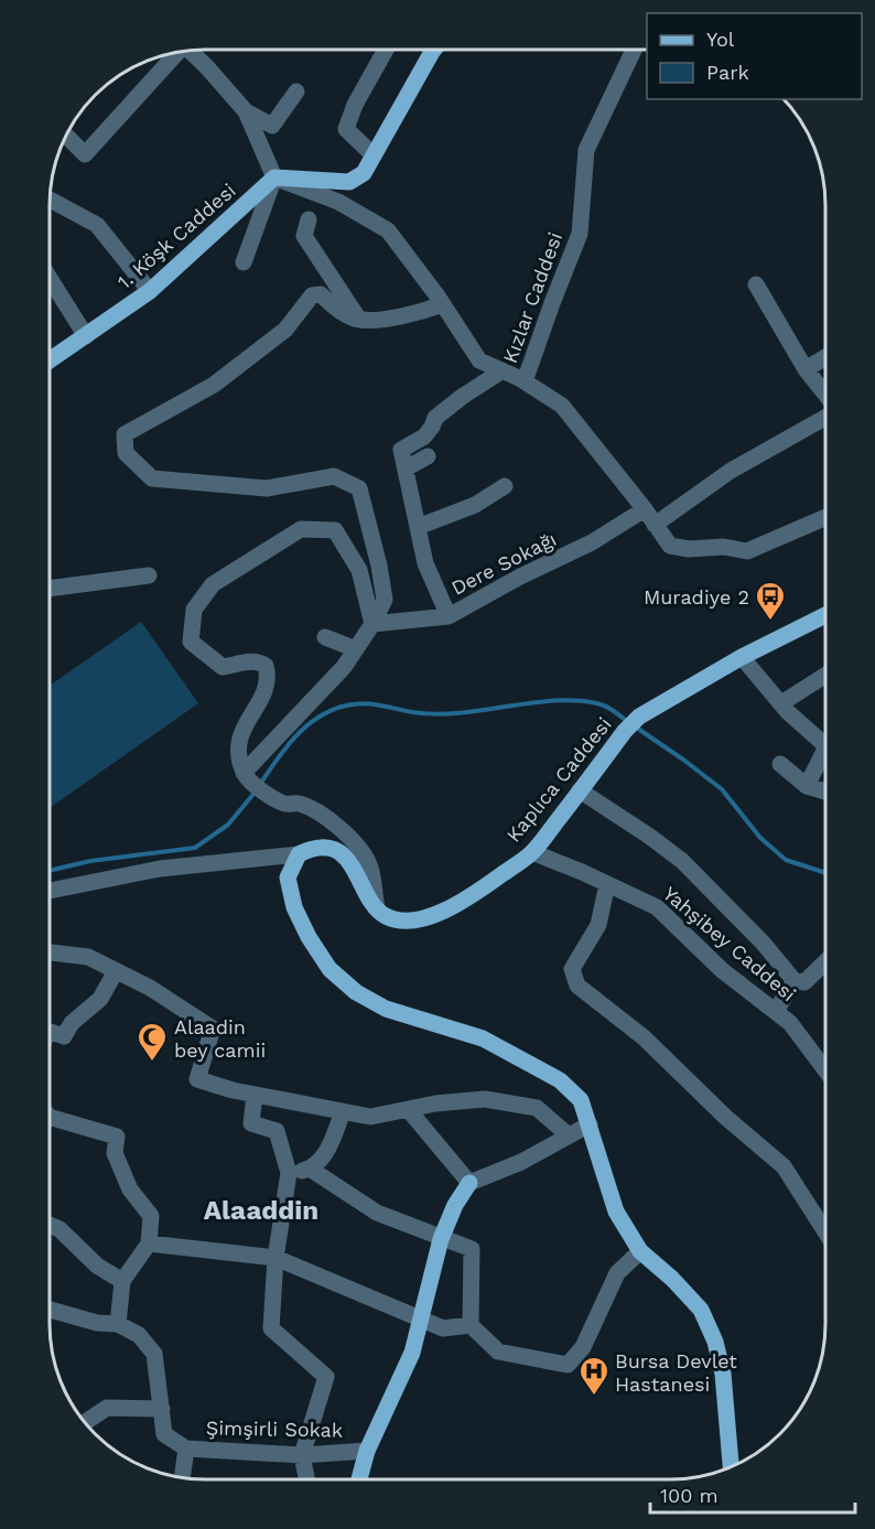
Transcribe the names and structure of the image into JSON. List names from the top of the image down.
{
  "streets": {
    "main road": ["1. Köşk Caddesi", "Kaplıca Caddesi"],
    "street": [
      "Kızlar Caddesi",
      "Dere Sokağı",
      "Yahşibey Caddesi",
      "Şimşirli Sokak"
    ]
  },
  "crossings": [
    ["Kaplıca Caddesi", "Yahşibey Caddesi"]
  ],
  "districts": ["Alaaddin"],
  "places": {
    "bus stop": ["Muradiye 2"],
    "mosque": ["Alaadin bey camii"],
    "hospital": ["Bursa Devlet Hastanesi"]
  },
  "legend": ["Yol", "Park"],
  "scale_bar": "100 m"
}
